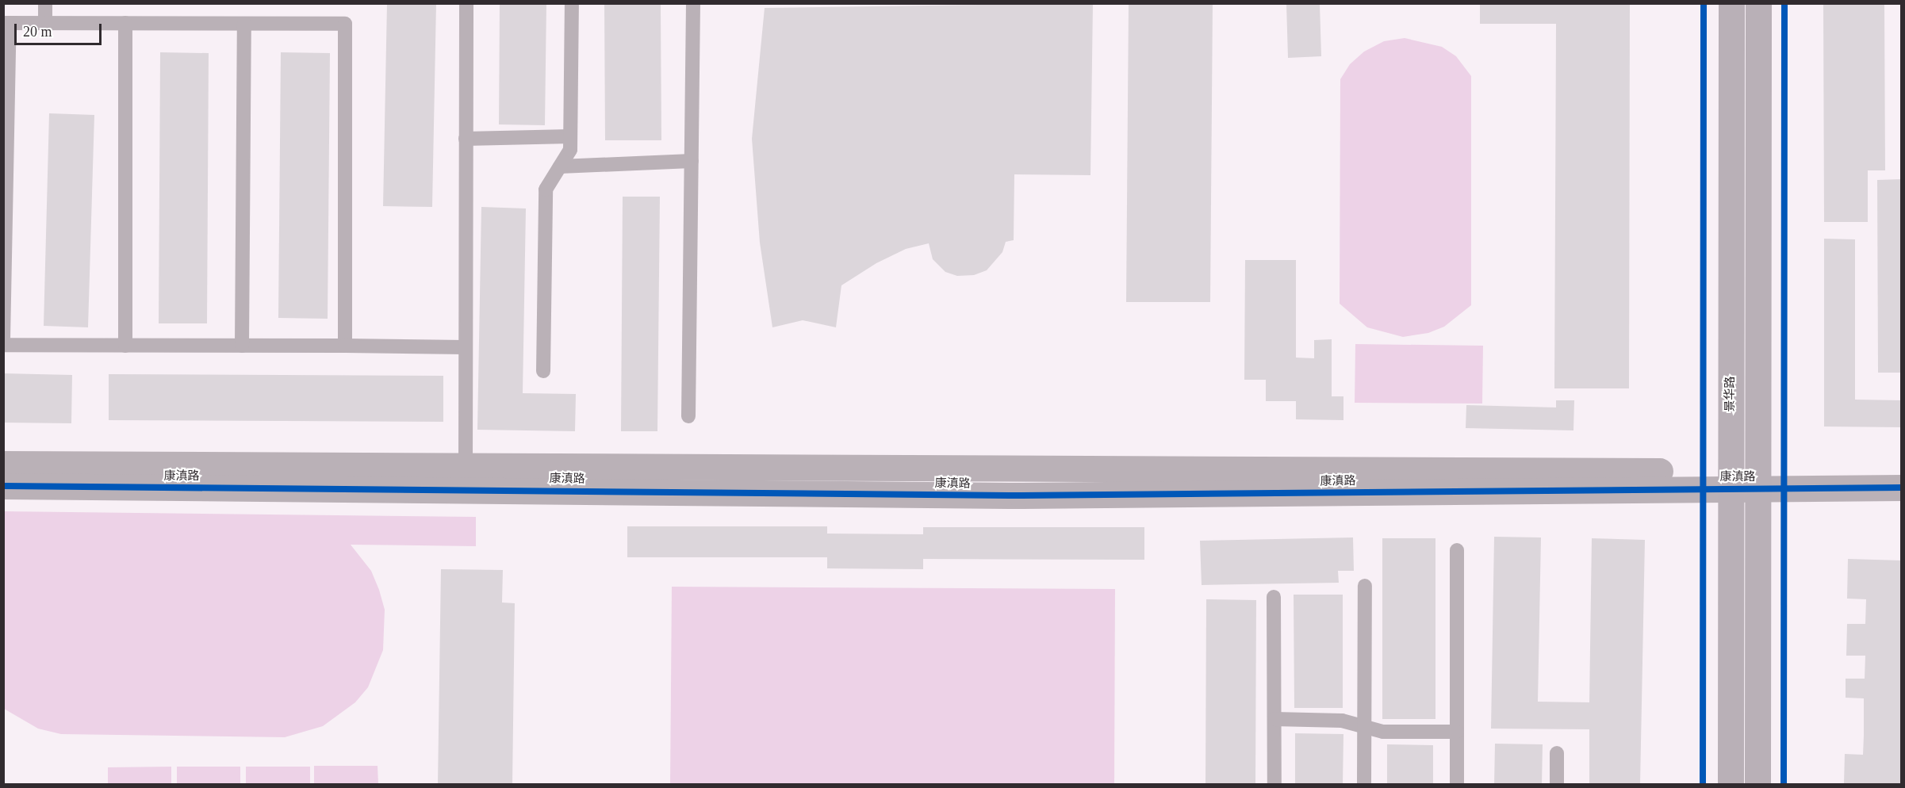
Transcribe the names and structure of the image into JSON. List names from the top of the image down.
{
  "streets": {
    "main road": ["景华路"],
    "street": ["康滇路"]
  },
  "crossings": [
    ["景华路", "康滇路"]
  ],
  "scale_bar": "20 m"
}
